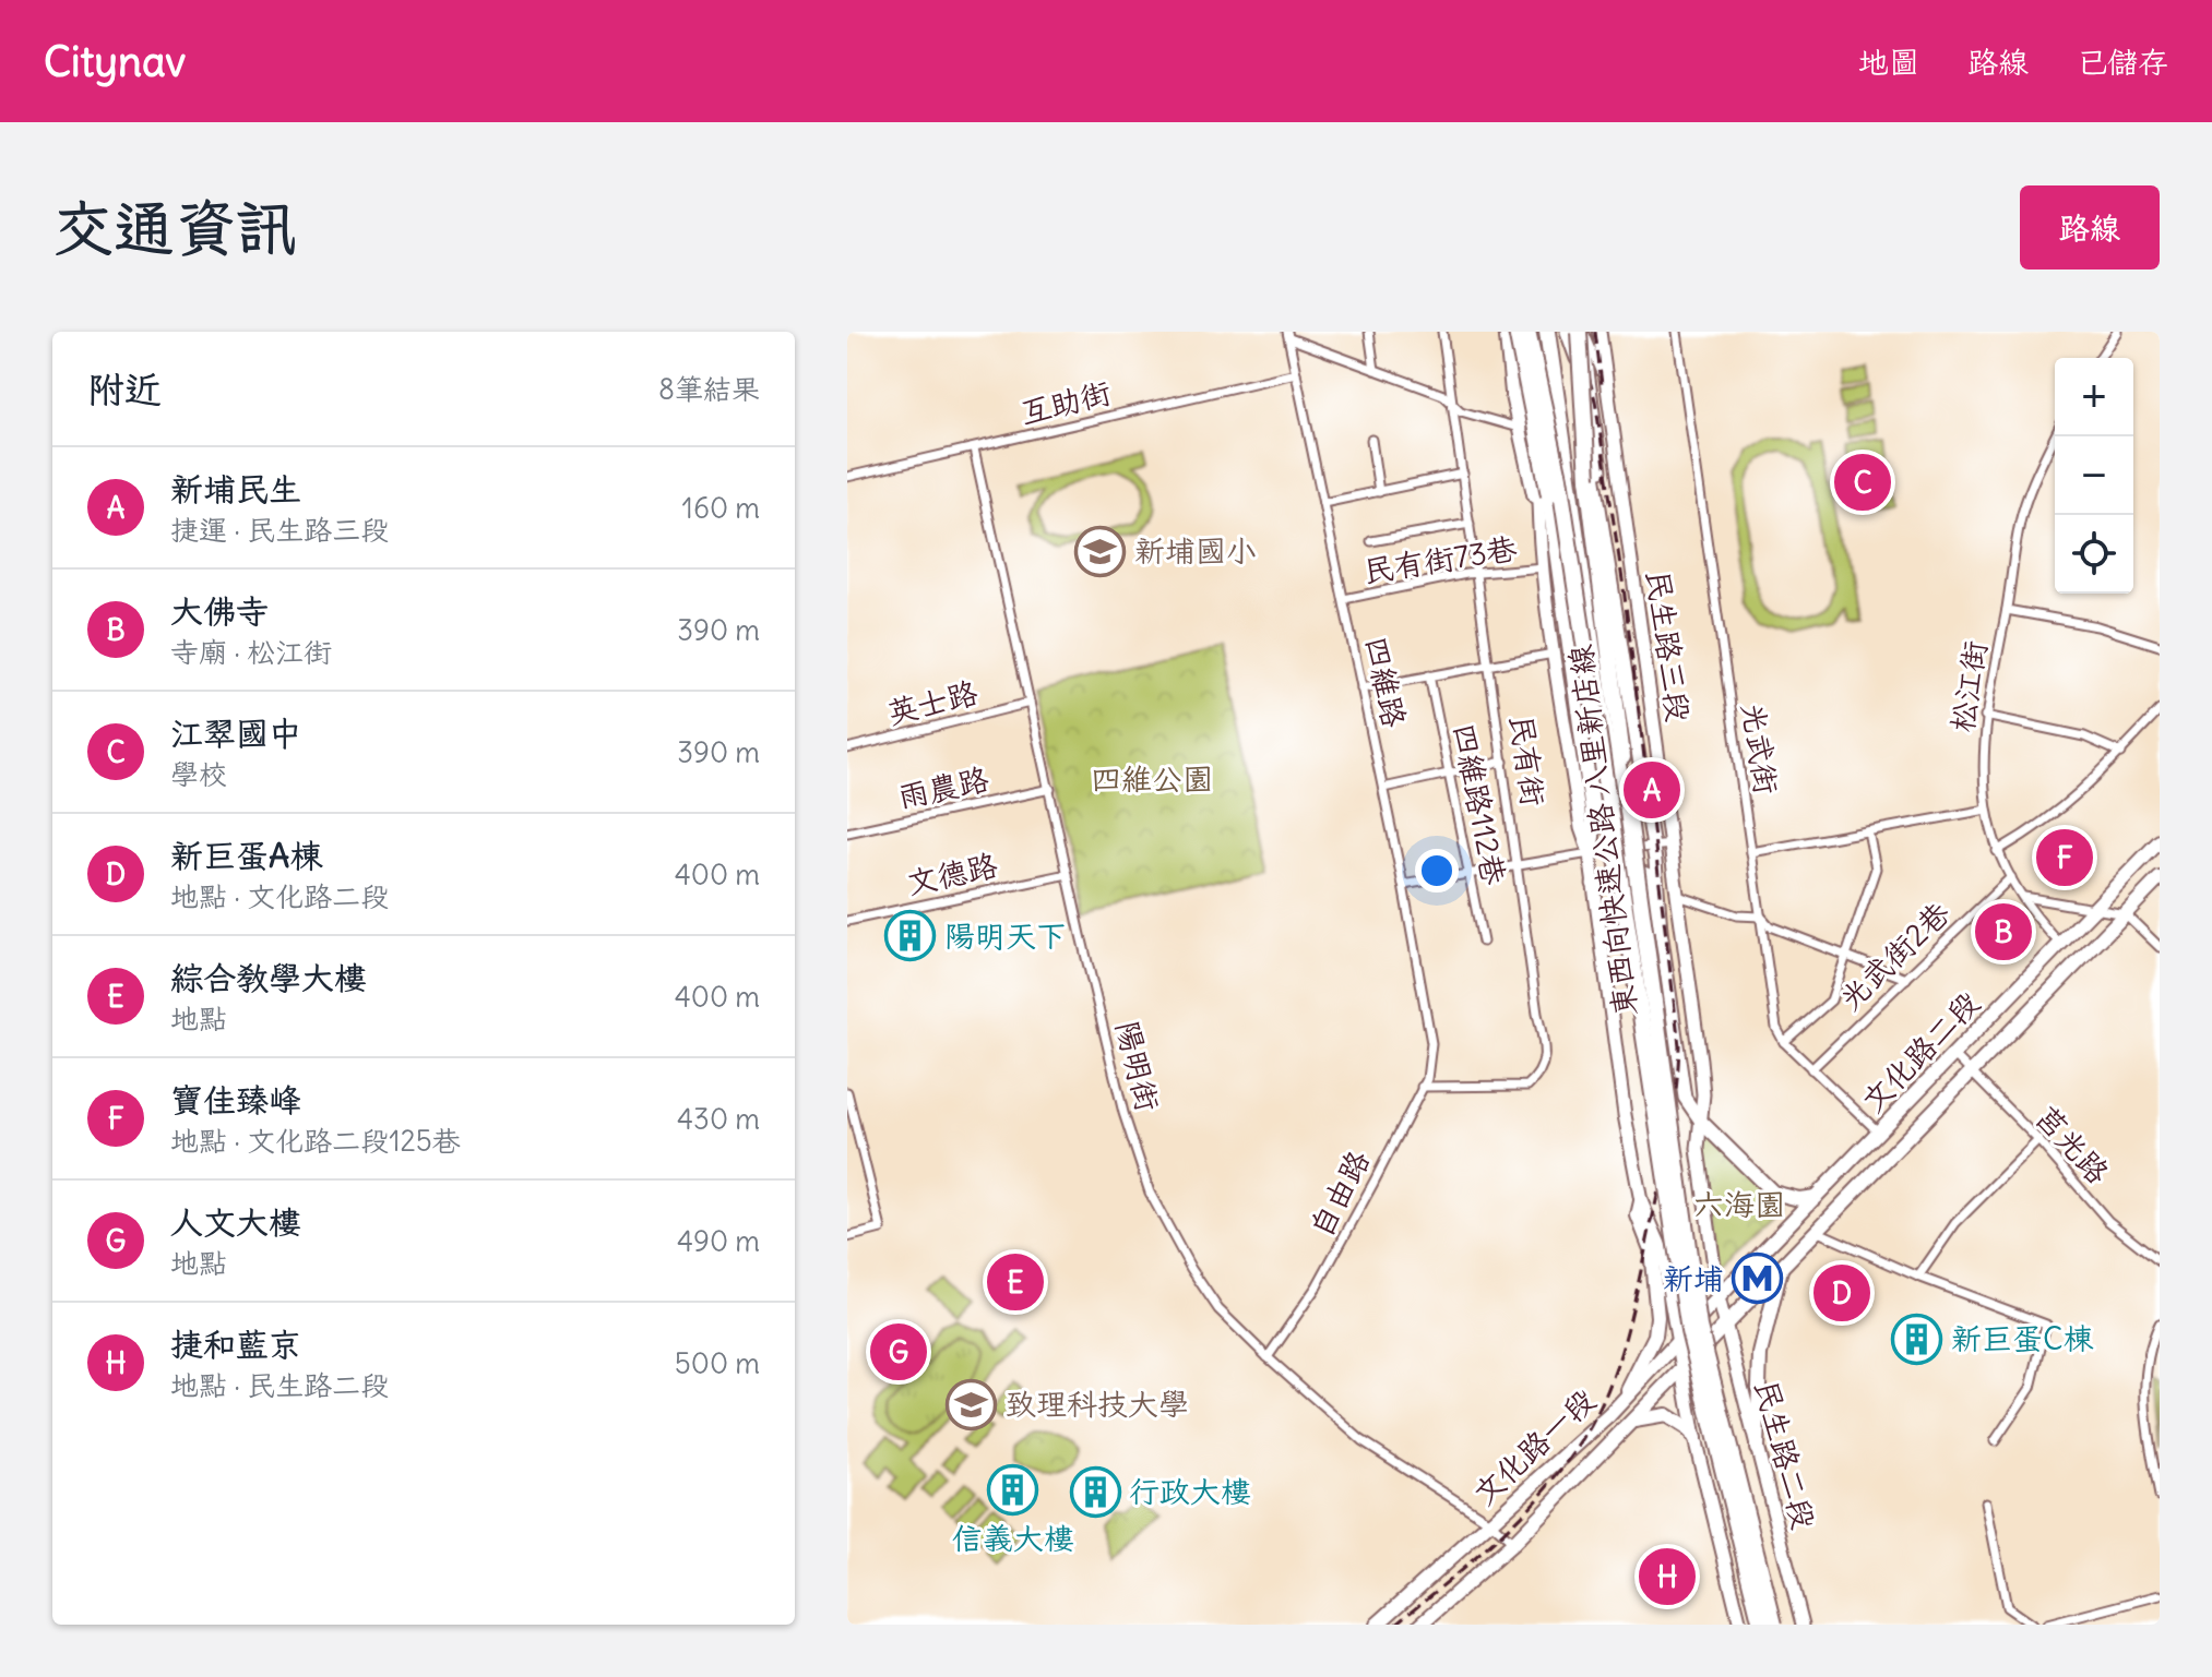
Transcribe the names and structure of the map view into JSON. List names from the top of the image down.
{
  "streets": {
    "highway": ["東西向快速公路 八里新店線"],
    "main road": [
      "民生路三段",
      "文化路二段",
      "文化路一段",
      "民生路二段"
    ],
    "street": [
      "互助街",
      "民有街73巷",
      "四維路",
      "松江街",
      "英士路",
      "光武街",
      "民有街",
      "雨農路",
      "四維路112巷",
      "文德路",
      "光武街2巷",
      "陽明街",
      "莒光路",
      "自由路"
    ]
  },
  "crossings": [
    ["互助街", "四維路"],
    ["互助街", "陽明街"],
    ["民有街73巷", "四維路"],
    ["民有街73巷", "民有街"],
    ["民生路三段", "東西向快速公路 八里新店線"],
    ["民生路三段", "文化路二段"],
    ["民生路三段", "文化路一段"],
    ["民生路三段", "民生路二段"],
    ["四維路", "自由路"],
    ["松江街", "光武街2巷"],
    ["松江街", "文化路二段"],
    ["英士路", "陽明街"],
    ["光武街", "光武街2巷"],
    ["光武街", "文化路二段"],
    ["民有街", "自由路"],
    ["雨農路", "陽明街"],
    ["文德路", "陽明街"],
    ["文化路二段", "莒光路"],
    ["文化路二段", "文化路一段"],
    ["文化路二段", "民生路二段"],
    ["陽明街", "自由路"],
    ["陽明街", "文化路一段"],
    ["文化路一段", "民生路二段"]
  ],
  "parks": ["四維公園", "六海園"],
  "places": {
    "school or university": ["新埔國小", "致理科技大學"],
    "building": [
      "陽明天下",
      "新巨蛋C棟",
      "信義大樓",
      "行政大樓"
    ],
    "metro station": ["新埔"]
  },
  "page": {
    "header": "Citynav",
    "nav": ["地圖", "路線", "已儲存"],
    "buttons": "路線",
    "title": "交通資訊",
    "heading": ["附近", "8筆結果"],
    "map_buttons": ["+", "−"],
    "list": [
      {
        "mark": "A",
        "name": "新埔民生",
        "note": "捷運 · 民生路三段",
        "value": "160 m"
      },
      {
        "mark": "B",
        "name": "大佛寺",
        "note": "寺廟 · 松江街",
        "value": "390 m"
      },
      {
        "mark": "C",
        "name": "江翠國中",
        "note": "學校",
        "value": "390 m"
      },
      {
        "mark": "D",
        "name": "新巨蛋A棟",
        "note": "地點 · 文化路二段",
        "value": "400 m"
      },
      {
        "mark": "E",
        "name": "綜合教學大樓",
        "note": "地點",
        "value": "400 m"
      },
      {
        "mark": "F",
        "name": "寶佳臻峰",
        "note": "地點 · 文化路二段125巷",
        "value": "430 m"
      },
      {
        "mark": "G",
        "name": "人文大樓",
        "note": "地點",
        "value": "490 m"
      },
      {
        "mark": "H",
        "name": "捷和藍京",
        "note": "地點 · 民生路二段",
        "value": "500 m"
      }
    ],
    "pins": [
      "C",
      "A",
      "F",
      "B",
      "E",
      "D",
      "G",
      "H"
    ]
  }
}
